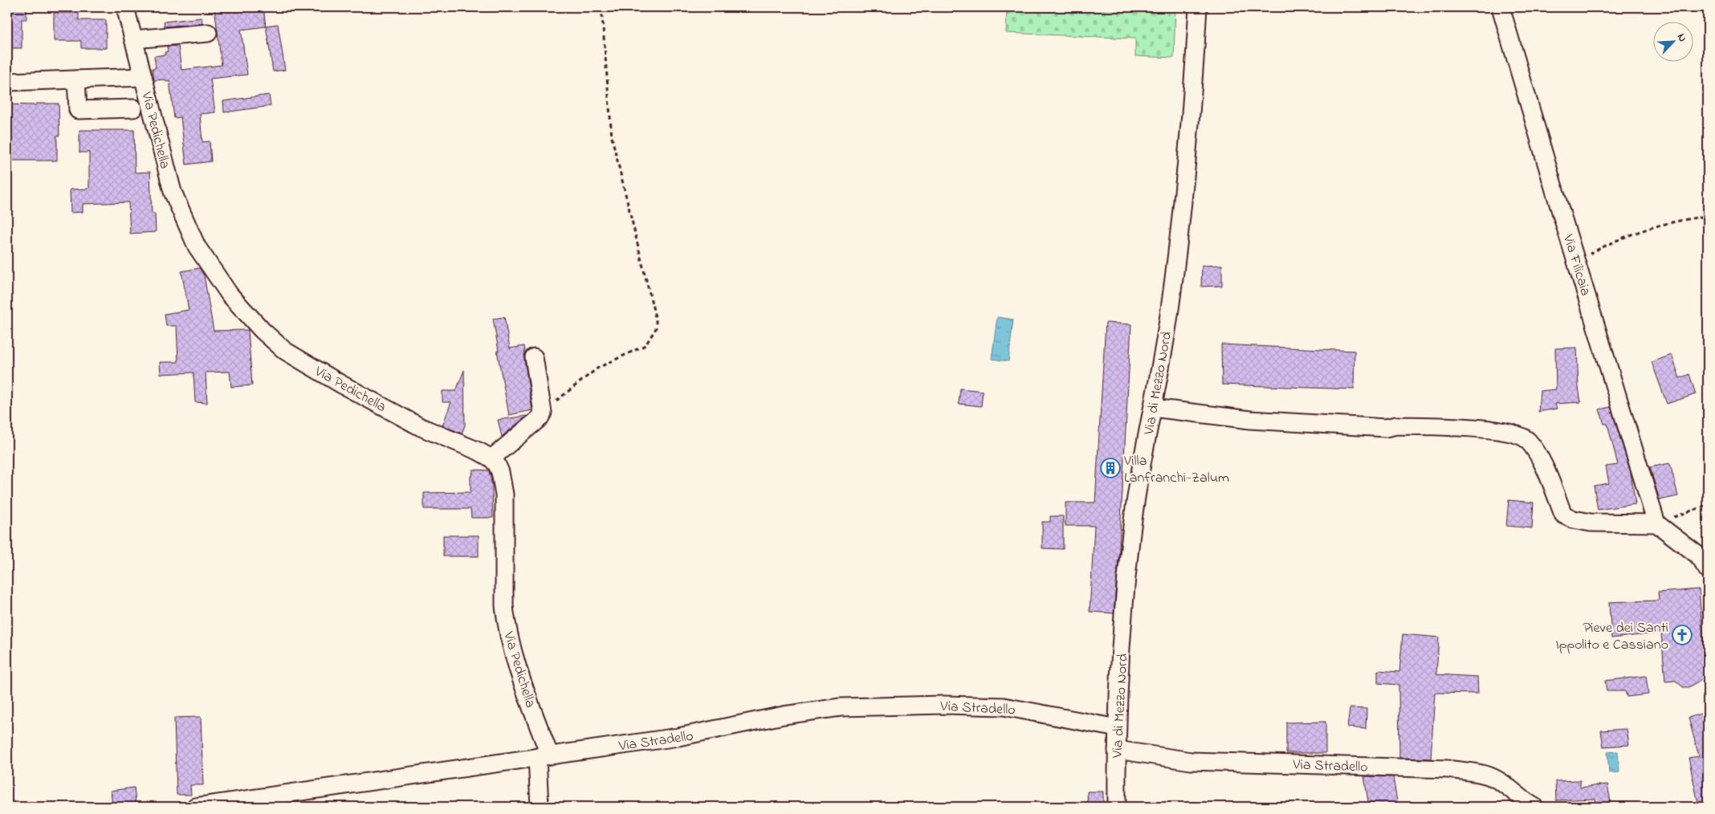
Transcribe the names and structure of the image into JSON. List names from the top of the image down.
{
  "streets": {
    "street": [
      "Via Pedichella",
      "Via Filicaia",
      "Via di Mezzo Nord",
      "Via Stradello"
    ]
  },
  "crossings": [
    ["Via Pedichella", "Via Stradello"],
    ["Via di Mezzo Nord", "Via Stradello"]
  ],
  "places": {
    "building": ["Villa Lanfranchi-Zalum"],
    "church": ["Pieve dei Santi Ippolito e Cassiano"]
  },
  "north": "top right"
}
